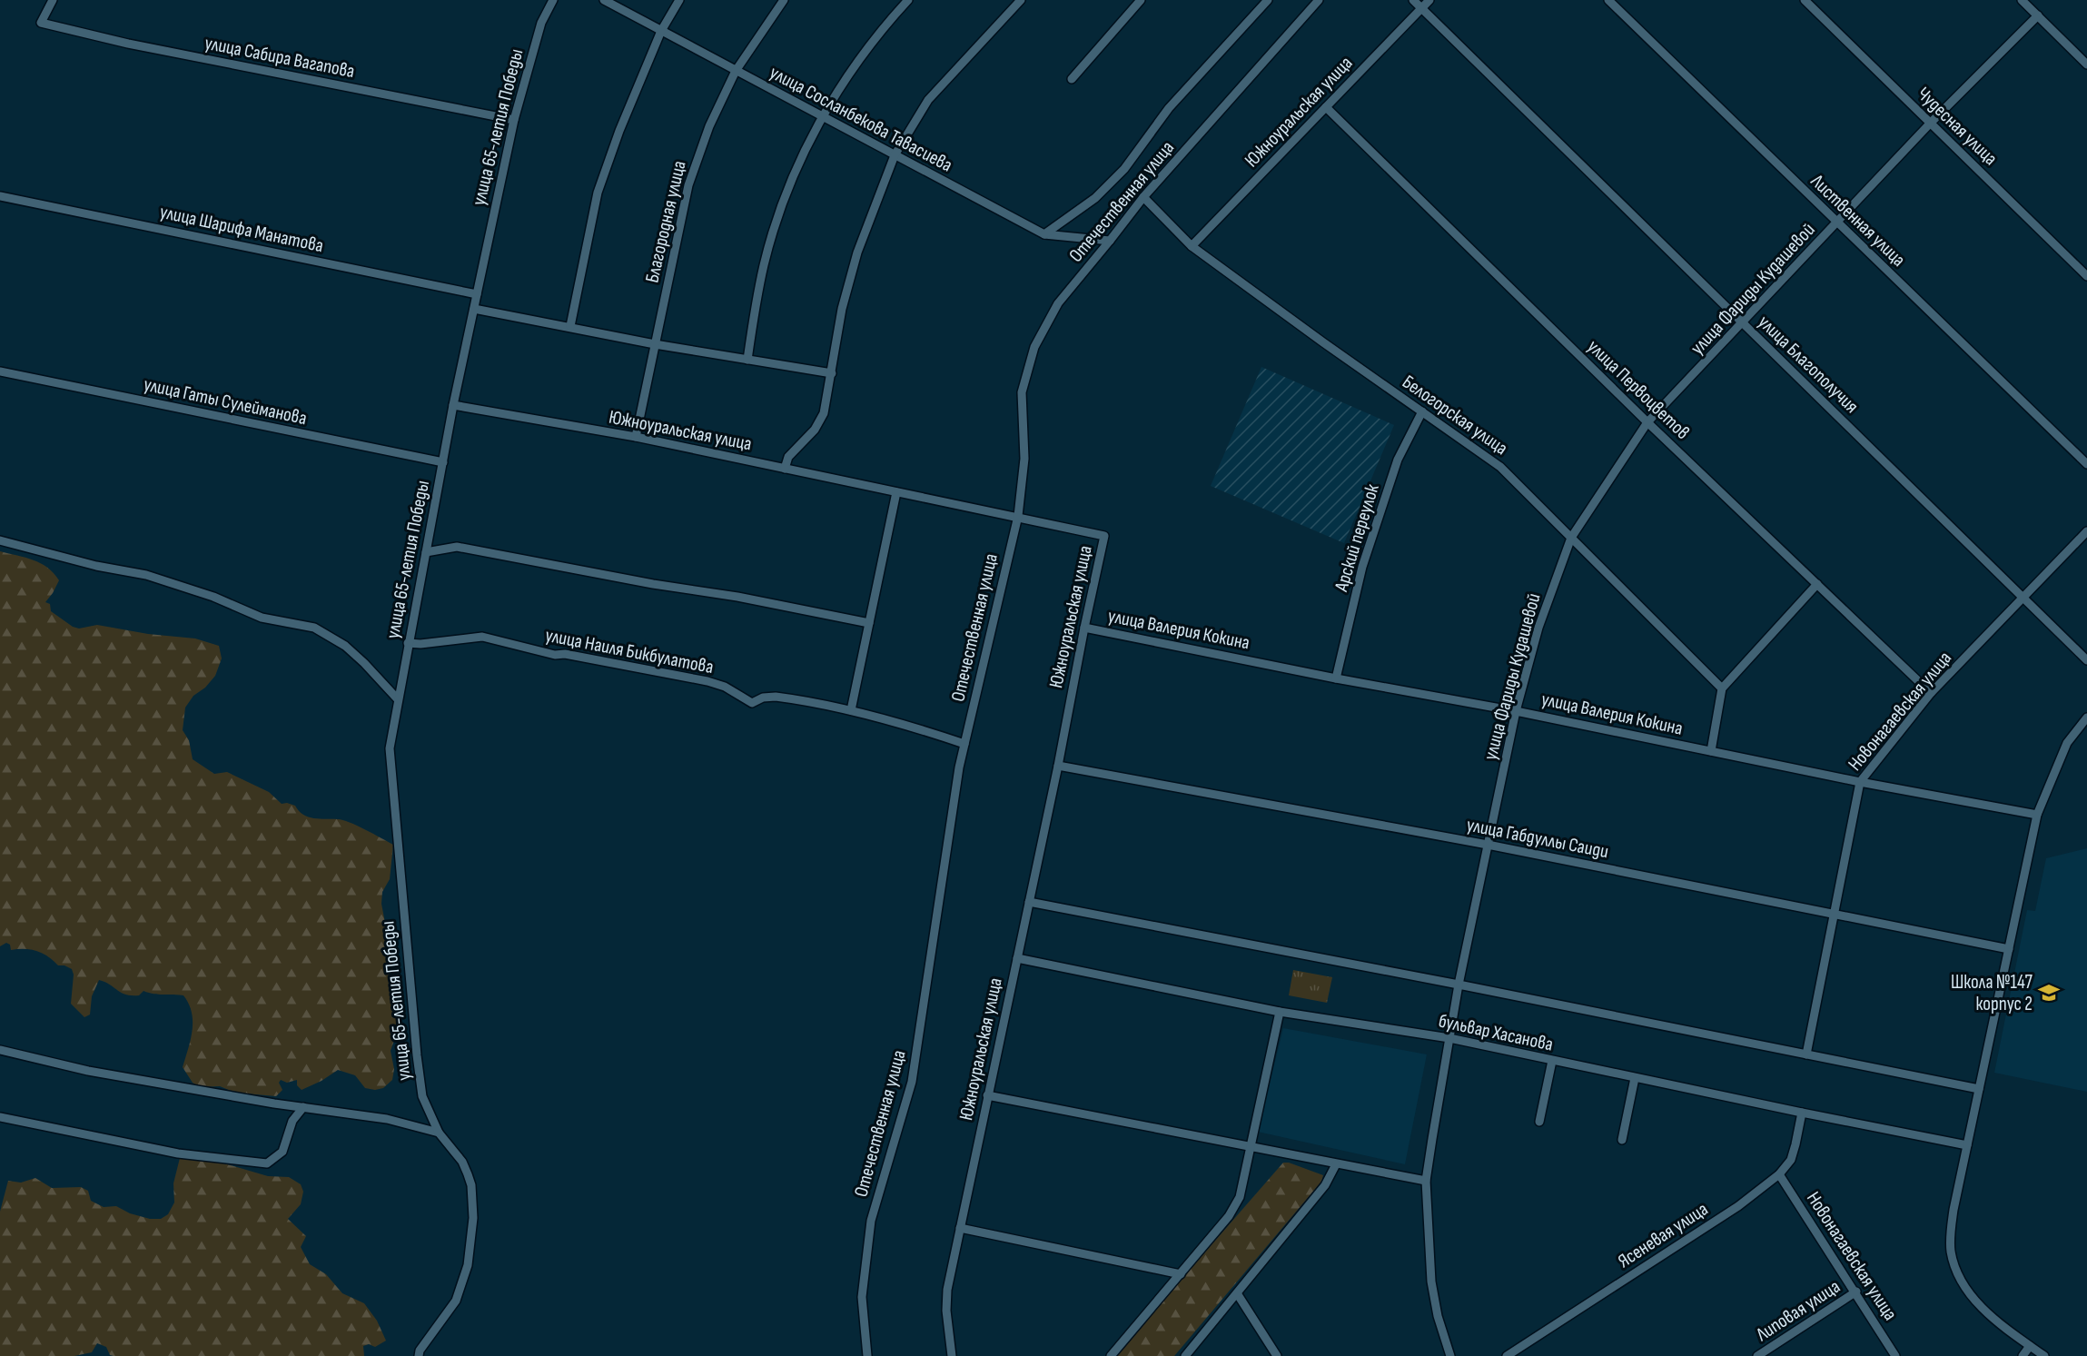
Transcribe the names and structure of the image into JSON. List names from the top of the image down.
{
  "streets": {
    "street": [
      "улица Сабира Вагапова",
      "Южноуральская улица",
      "улица Сосланбекова Тавасиева",
      "Чудесная улица",
      "улица 65-летия Победы",
      "Отечественная улица",
      "Лиственная улица",
      "Благородная улица",
      "улица Шарифа Манатова",
      "улица Фариды Кудашевой",
      "улица Благополучия",
      "улица Первоцветов",
      "улица Гаты Сулейманова",
      "Белогорская улица",
      "Арский переулок",
      "улица Валерия Кокина",
      "улица Наиля Бикбулатова",
      "Новонагаевская улица",
      "улица Габдуллы Саиди",
      "бульвар Хасанова",
      "Ясеневая улица",
      "Липовая улица"
    ]
  },
  "crossings": [
    ["улица Сабира Вагапова", "улица 65-летия Победы"],
    ["Южноуральская улица", "улица 65-летия Победы"],
    ["Южноуральская улица", "Отечественная улица"],
    ["Южноуральская улица", "Благородная улица"],
    ["Южноуральская улица", "улица Благополучия"],
    ["Южноуральская улица", "улица Первоцветов"],
    ["Южноуральская улица", "Белогорская улица"],
    ["Южноуральская улица", "улица Валерия Кокина"],
    ["Южноуральская улица", "улица Габдуллы Саиди"],
    ["Южноуральская улица", "бульвар Хасанова"],
    ["улица Сосланбекова Тавасиева", "Отечественная улица"],
    ["улица Сосланбекова Тавасиева", "Благородная улица"],
    ["Чудесная улица", "улица Фариды Кудашевой"],
    ["улица 65-летия Победы", "улица Шарифа Манатова"],
    ["улица 65-летия Победы", "улица Гаты Сулейманова"],
    ["улица 65-летия Победы", "улица Наиля Бикбулатова"],
    ["Отечественная улица", "Белогорская улица"],
    ["Отечественная улица", "улица Наиля Бикбулатова"],
    ["Лиственная улица", "улица Фариды Кудашевой"],
    ["улица Фариды Кудашевой", "улица Благополучия"],
    ["улица Фариды Кудашевой", "улица Первоцветов"],
    ["улица Фариды Кудашевой", "Белогорская улица"],
    ["улица Фариды Кудашевой", "улица Валерия Кокина"],
    ["улица Фариды Кудашевой", "улица Габдуллы Саиди"],
    ["улица Фариды Кудашевой", "бульвар Хасанова"],
    ["улица Благополучия", "Новонагаевская улица"],
    ["улица Первоцветов", "Новонагаевская улица"],
    ["Белогорская улица", "Арский переулок"],
    ["Арский переулок", "улица Валерия Кокина"],
    ["улица Валерия Кокина", "Новонагаевская улица"],
    ["Новонагаевская улица", "улица Габдуллы Саиди"],
    ["Новонагаевская улица", "бульвар Хасанова"],
    ["Новонагаевская улица", "Ясеневая улица"],
    ["Новонагаевская улица", "Липовая улица"],
    ["бульвар Хасанова", "Ясеневая улица"]
  ],
  "places": {
    "school or university": ["Школа №147 корпус 2"]
  }
}
